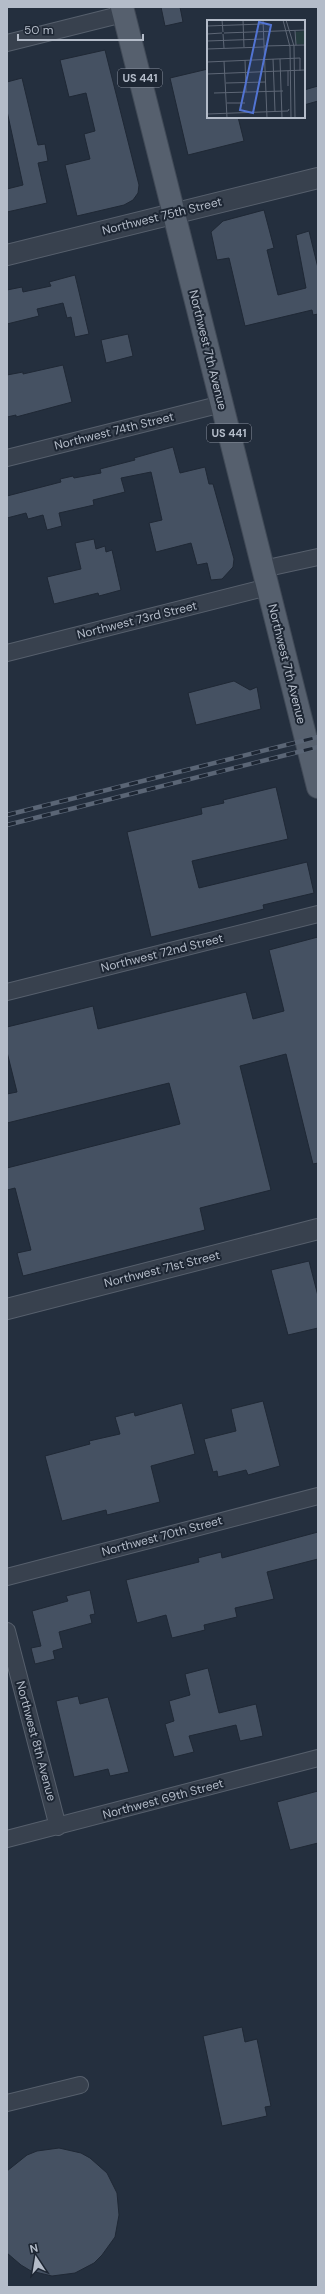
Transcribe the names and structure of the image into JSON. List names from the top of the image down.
{
  "streets": {
    "main road": ["US 441", "Northwest 7th Avenue"],
    "street": [
      "Northwest 75th Street",
      "Northwest 74th Street",
      "Northwest 73rd Street",
      "Northwest 72nd Street",
      "Northwest 71st Street",
      "Northwest 70th Street",
      "Northwest 8th Avenue",
      "Northwest 69th Street"
    ]
  },
  "crossings": [
    ["Northwest 75th Street", "Northwest 7th Avenue"],
    ["Northwest 7th Avenue", "Northwest 74th Street"],
    ["Northwest 7th Avenue", "Northwest 73rd Street"],
    ["Northwest 8th Avenue", "Northwest 69th Street"]
  ],
  "scale_bar": "50 m",
  "north": "top"
}
